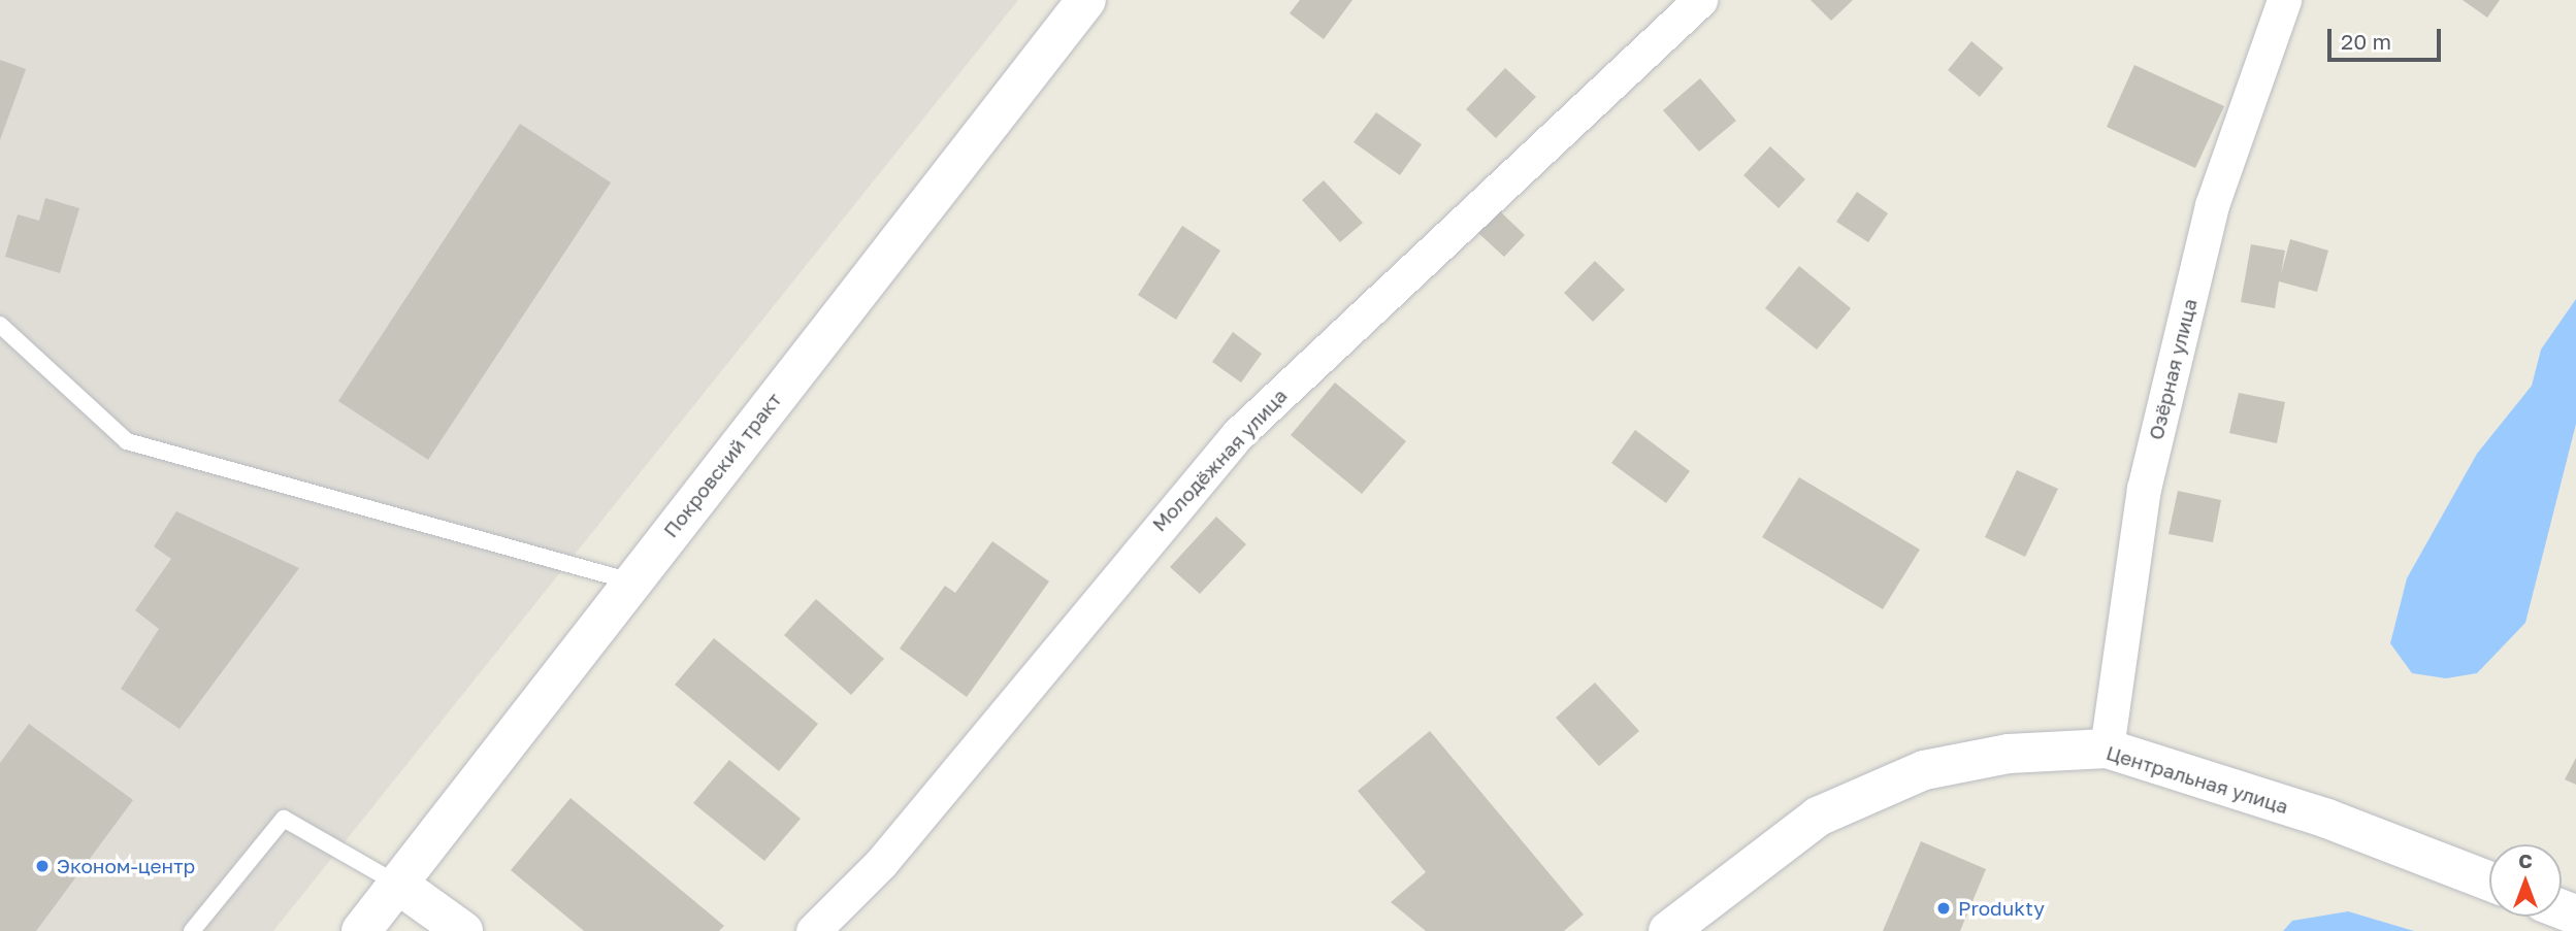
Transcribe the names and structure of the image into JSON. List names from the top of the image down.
{
  "streets": {
    "main road": ["Покровский тракт", "Центральная улица"],
    "street": ["Озёрная улица", "Молодёжная улица"]
  },
  "crossings": [
    ["Озёрная улица", "Центральная улица"]
  ],
  "places": ["Эконом-центр", "Produkty"],
  "scale_bar": "20 m",
  "north": "top"
}
